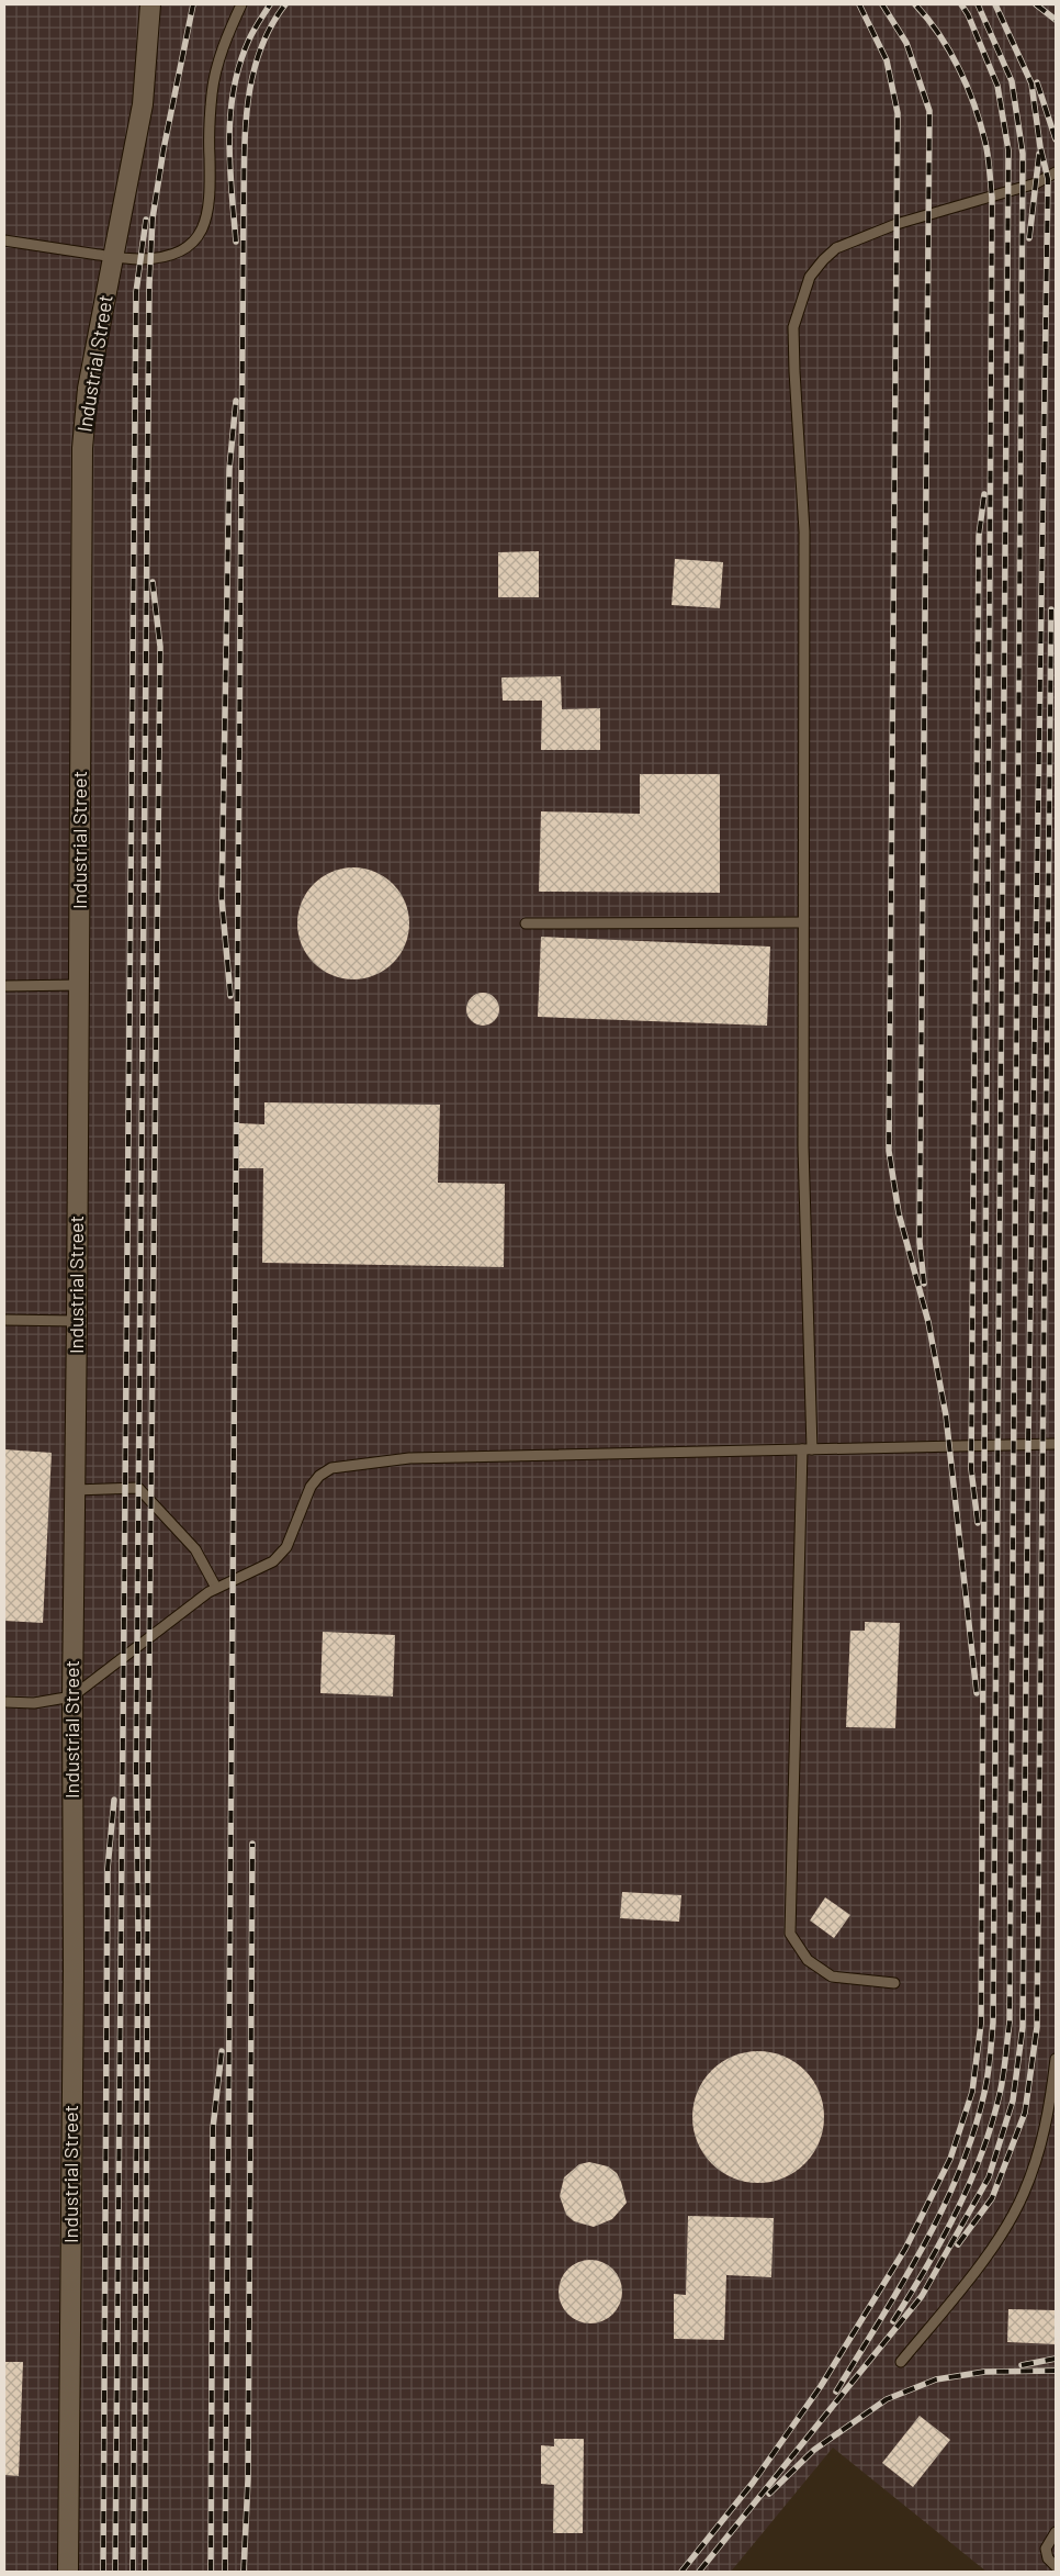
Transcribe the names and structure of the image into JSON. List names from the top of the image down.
{
  "streets": {
    "street": ["Industrial Street"]
  }
}
